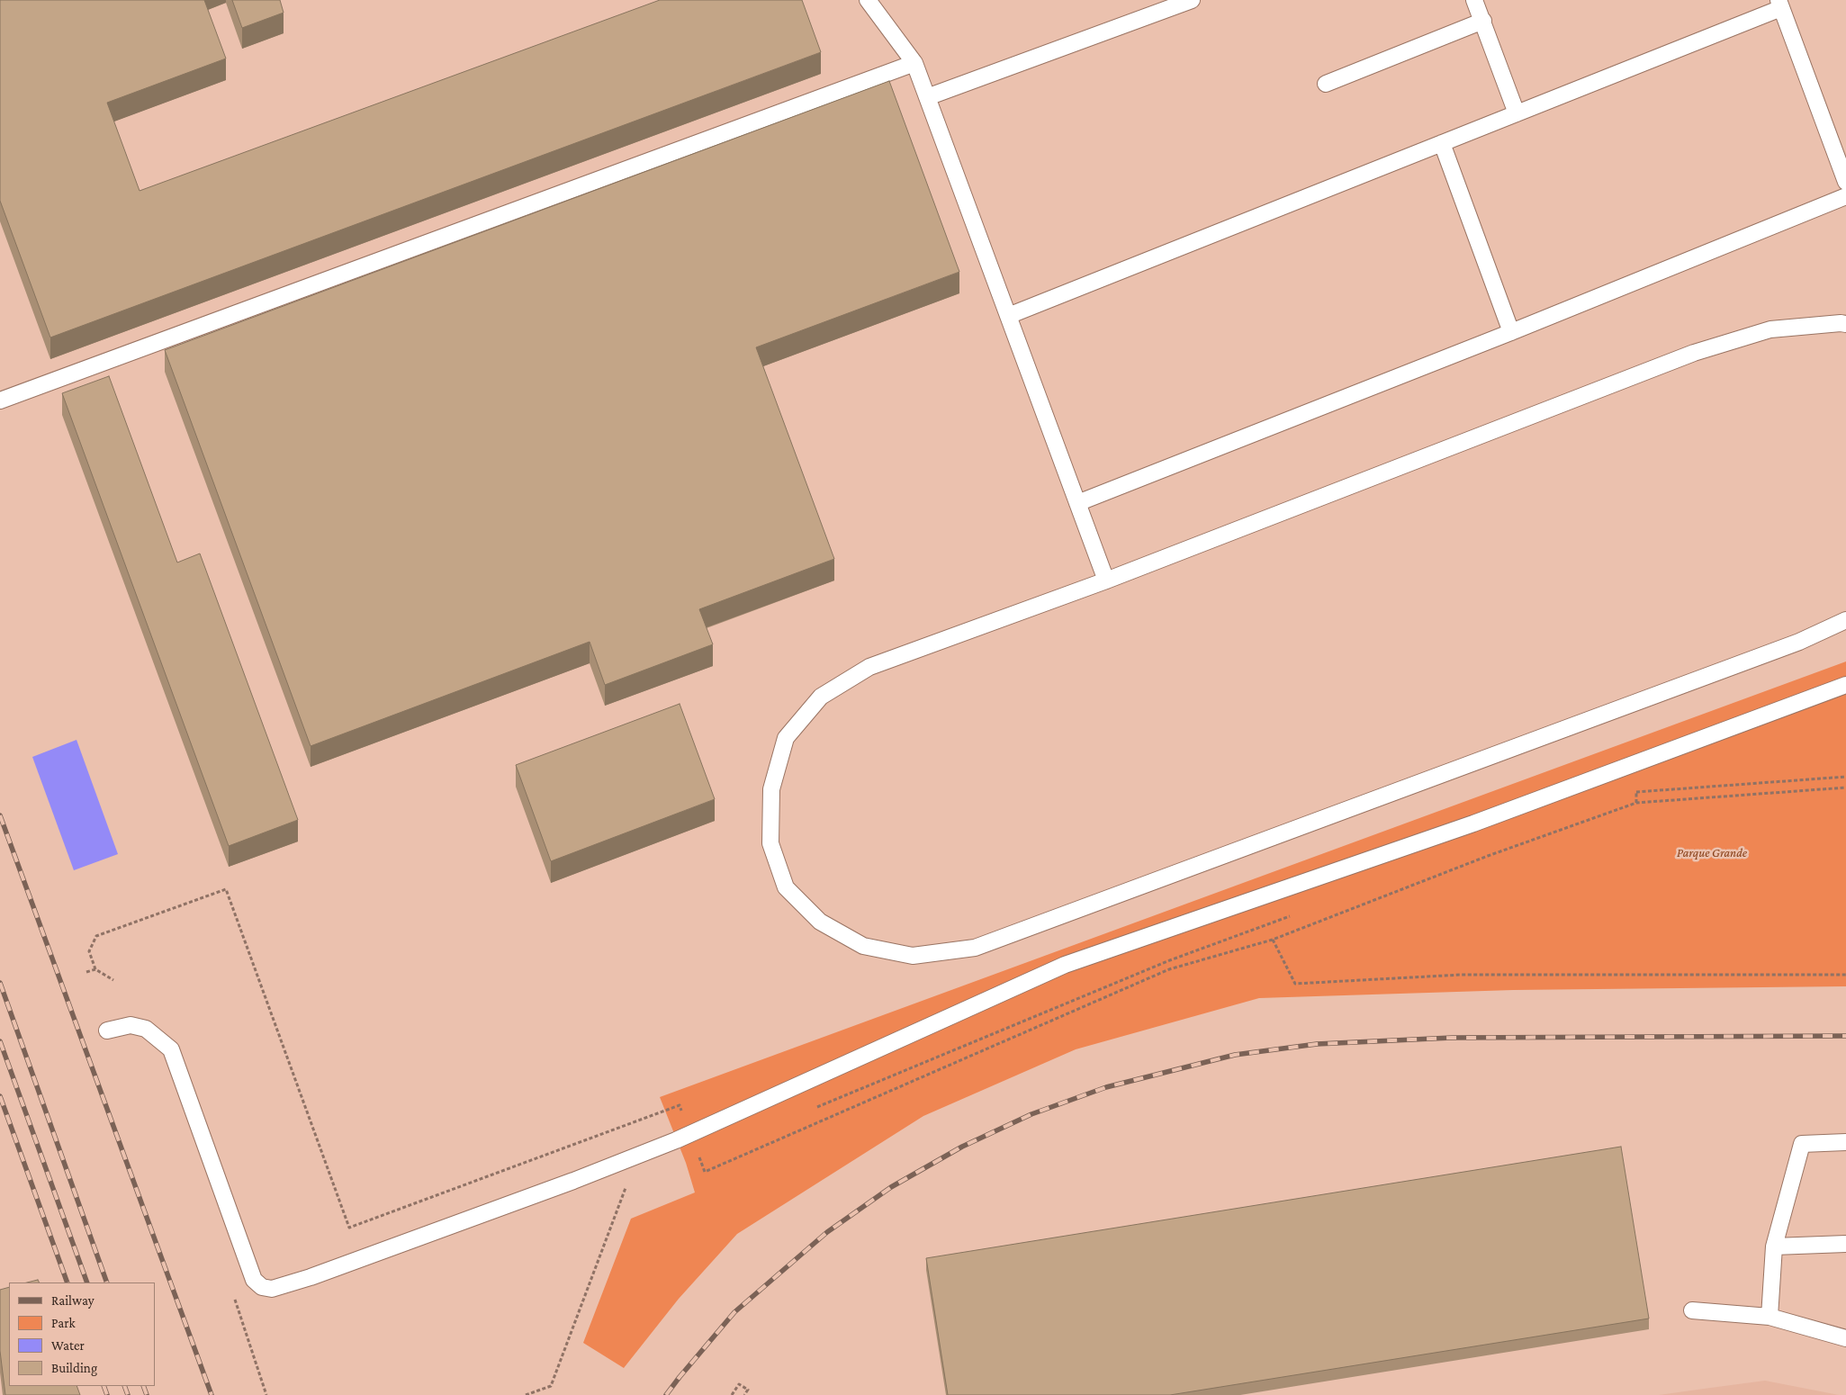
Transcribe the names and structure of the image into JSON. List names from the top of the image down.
{
  "parks": ["Parque Grande"],
  "legend": [
    "Railway",
    "Park",
    "Water",
    "Building"
  ]
}
